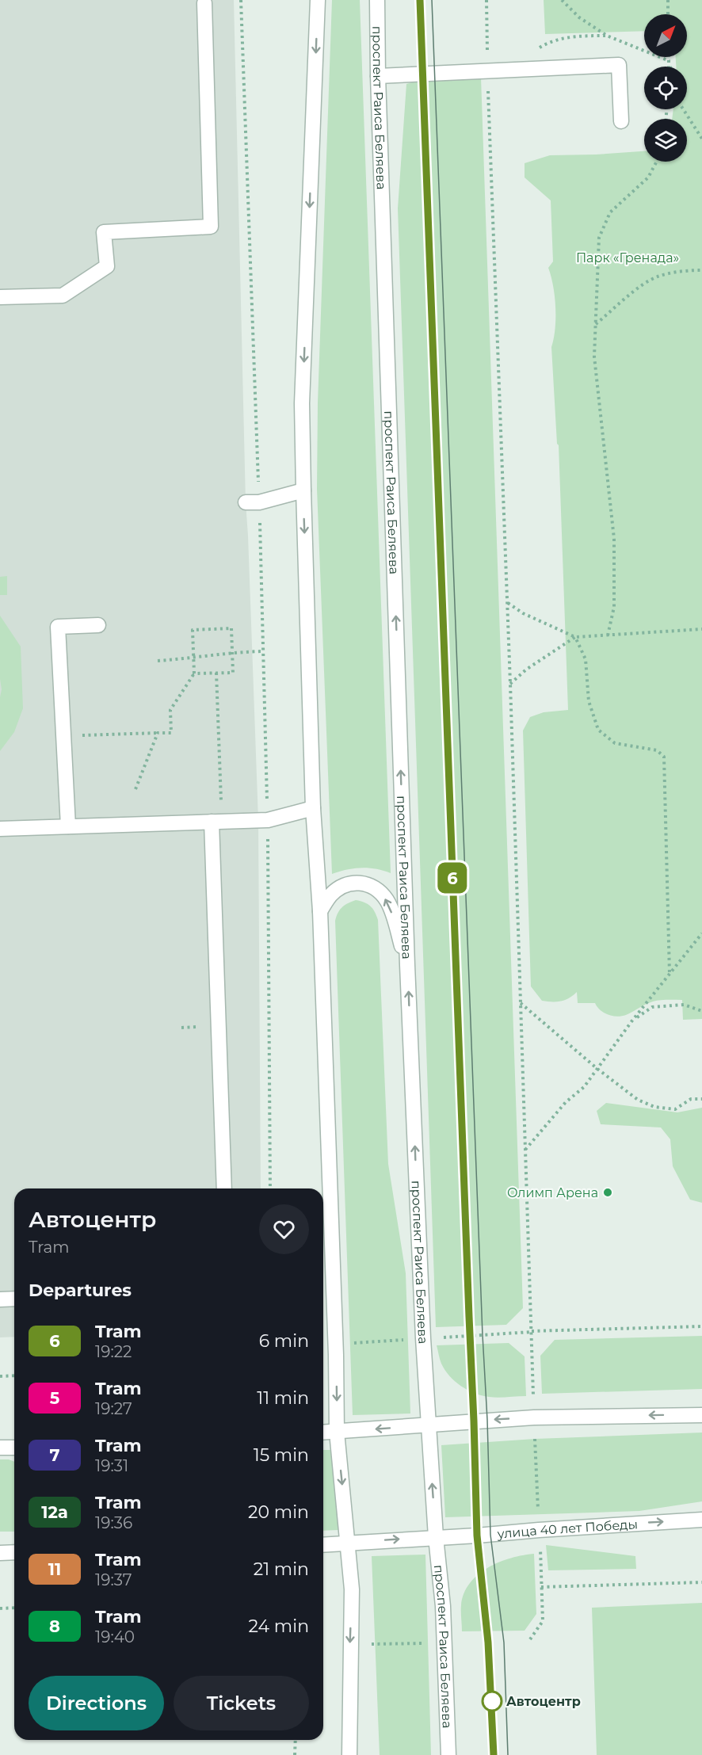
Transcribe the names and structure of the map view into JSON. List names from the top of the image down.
{
  "streets": {
    "street": ["проспект Раиса Беляева", "улица 40 лет Победы"]
  },
  "crossings": [
    ["проспект Раиса Беляева", "улица 40 лет Победы"]
  ],
  "parks": ["Парк «Гренада»"],
  "places": ["Олимп Арена", "Автоцентр"],
  "lines": ["tram line 6"],
  "north": "top right",
  "page": {
    "on_map": "6",
    "heading": [
      ["Автоцентр", "Tram"],
      "Departures"
    ],
    "list": [
      {
        "mark": "6",
        "name": "Tram",
        "note": "19:22",
        "value": "6 min"
      },
      {
        "mark": "5",
        "name": "Tram",
        "note": "19:27",
        "value": "11 min"
      },
      {
        "mark": "7",
        "name": "Tram",
        "note": "19:31",
        "value": "15 min"
      },
      {
        "mark": "12а",
        "name": "Tram",
        "note": "19:36",
        "value": "20 min"
      },
      {
        "mark": "11",
        "name": "Tram",
        "note": "19:37",
        "value": "21 min"
      },
      {
        "mark": "8",
        "name": "Tram",
        "note": "19:40",
        "value": "24 min"
      }
    ],
    "buttons": ["Directions", "Tickets"]
  }
}
